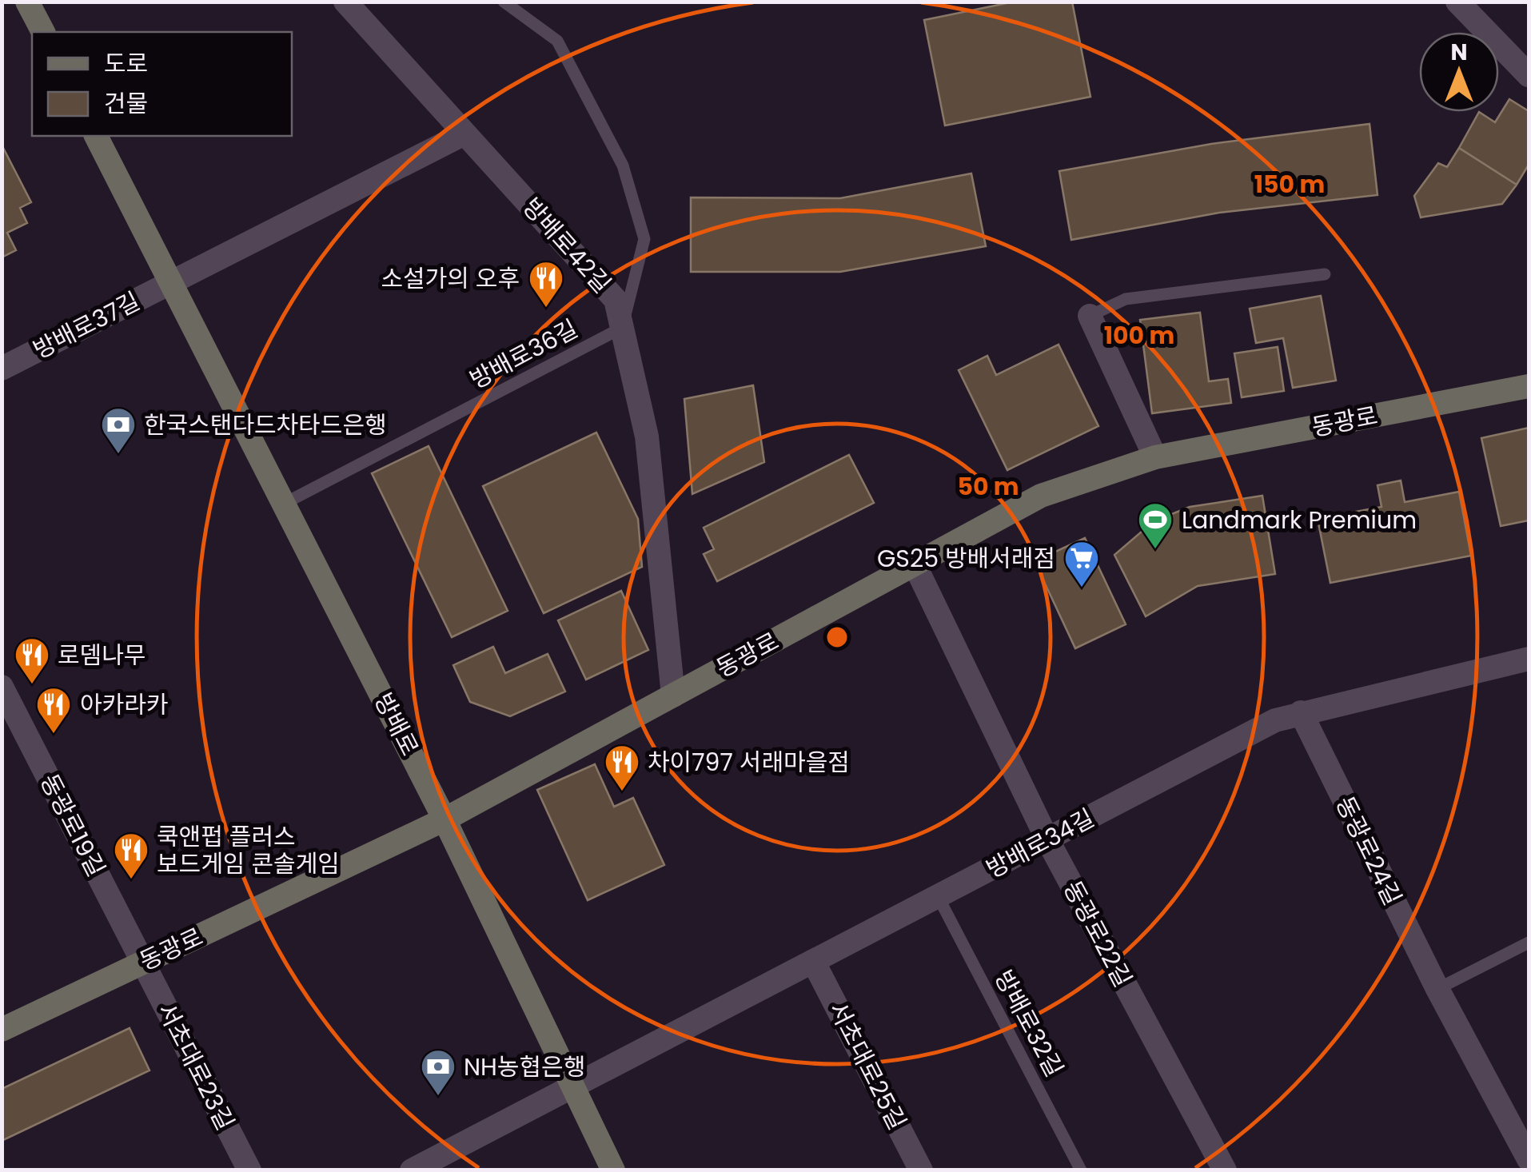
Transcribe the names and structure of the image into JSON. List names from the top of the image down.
{
  "streets": {
    "street": [
      "방배로42길",
      "방배로37길",
      "동광로",
      "방배로",
      "동광로19길",
      "방배로34길",
      "동광로24길",
      "동광로22길",
      "서초대로25길",
      "서초대로23길"
    ],
    "lane": ["방배로36길", "방배로32길"]
  },
  "crossings": [
    ["방배로42길", "방배로36길"],
    ["방배로42길", "동광로"],
    ["방배로37길", "방배로"],
    ["방배로36길", "방배로"],
    ["동광로", "방배로"],
    ["동광로", "동광로19길"],
    ["동광로", "동광로22길"],
    ["동광로", "서초대로23길"],
    ["방배로", "방배로34길"],
    ["동광로19길", "서초대로23길"],
    ["방배로34길", "동광로24길"],
    ["방배로34길", "동광로22길"],
    ["방배로34길", "방배로32길"],
    ["방배로34길", "서초대로25길"]
  ],
  "places": {
    "restaurant": [
      "소설가의 오후",
      "로뎀나무",
      "아카라카",
      "차이797 서래마을점",
      "쿡앤펍 플러스 보드게임 콘솔게임"
    ],
    "bank": ["한국스탠다드차타드은행", "NH농협은행"],
    "sports": ["Landmark Premium"],
    "supermarket": ["GS25 방배서래점"]
  },
  "legend": ["도로", "건물"],
  "north": "top",
  "rings": ["150 m", "100 m", "50 m"]
}
